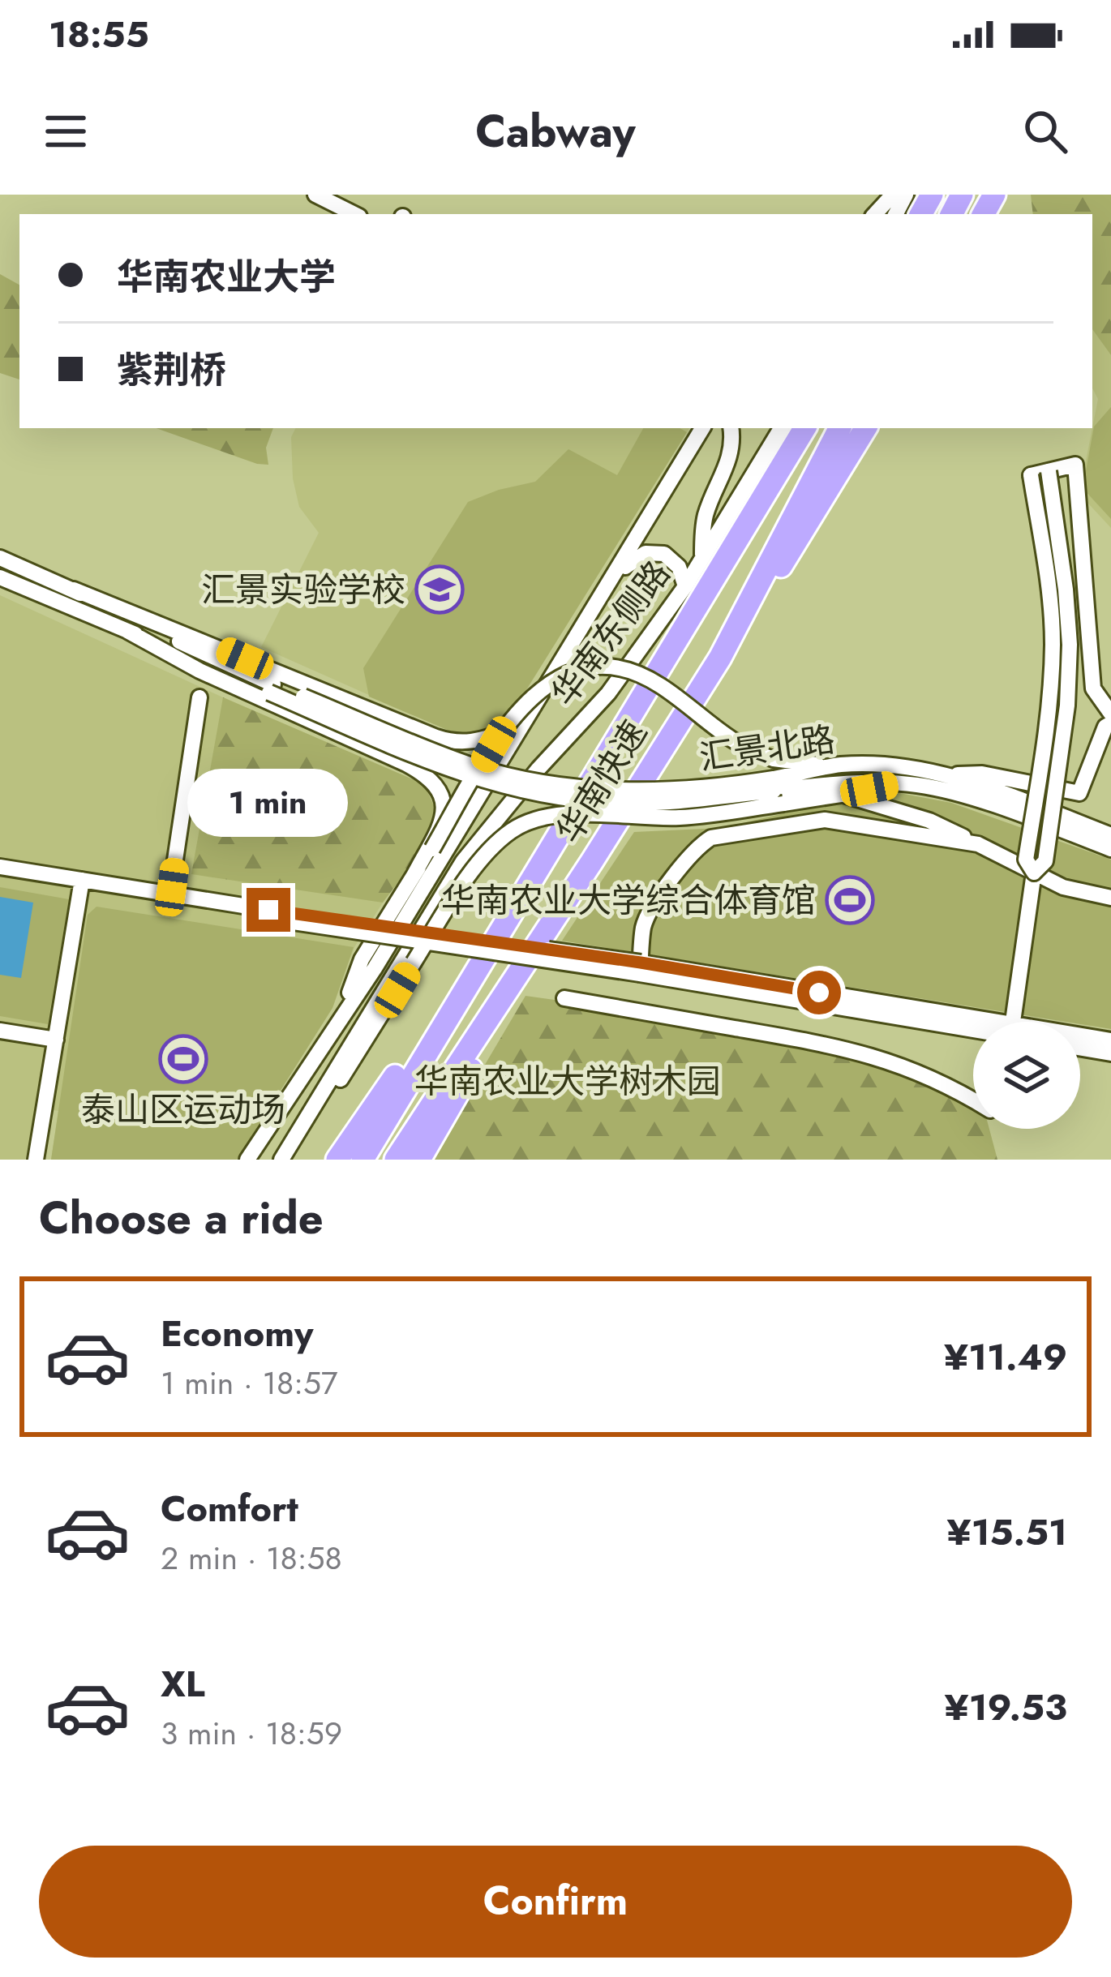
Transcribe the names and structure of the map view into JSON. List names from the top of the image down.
{
  "streets": {
    "highway": ["华南快速"],
    "street": ["华南东侧路", "汇景北路"]
  },
  "parks": ["华南农业大学树木园"],
  "places": {
    "school or university": ["汇景实验学校"],
    "sports": ["华南农业大学综合体育馆", "泰山区运动场"]
  },
  "page": {
    "status": "18:55",
    "header": "Cabway",
    "banner": ["华南农业大学", "紫荆桥"],
    "bubble": "1 min",
    "heading": "Choose a ride",
    "list": [
      {
        "name": "Economy",
        "note": "1 min · 18:57",
        "value": "¥11.49"
      },
      {
        "name": "Comfort",
        "note": "2 min · 18:58",
        "value": "¥15.51"
      },
      {
        "name": "XL",
        "note": "3 min · 18:59",
        "value": "¥19.53"
      }
    ],
    "buttons": "Confirm"
  }
}
